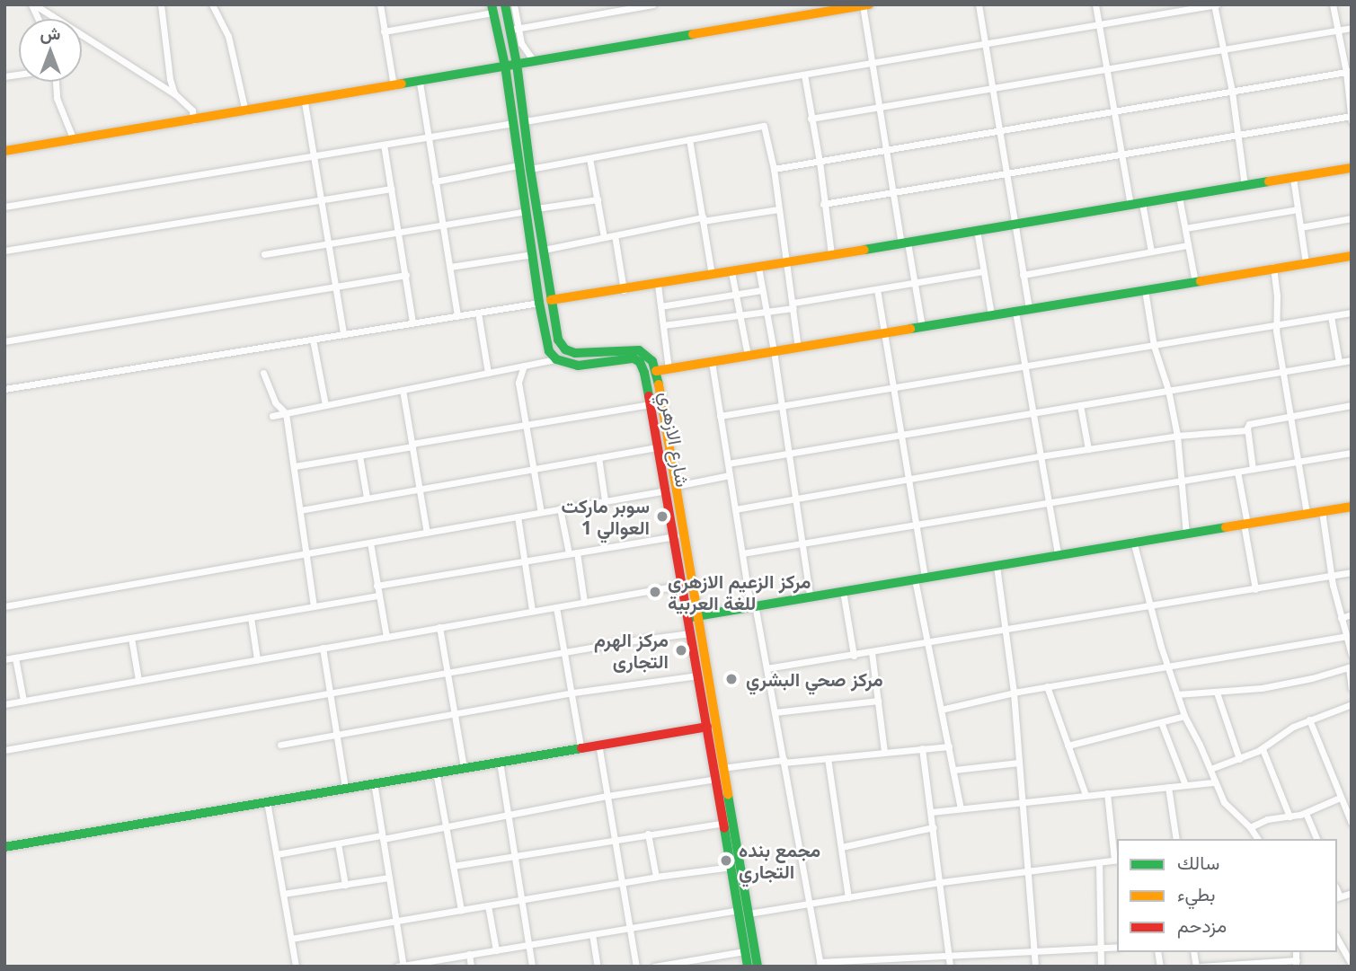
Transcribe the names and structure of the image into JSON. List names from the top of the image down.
{
  "streets": {
    "street": ["شارع الازهري"]
  },
  "places": [
    "سوبر ماركت العوالي 1",
    "مركز الزعيم الازهري للغة العربية",
    "مركز الهرم التجارى",
    "مركز صحي البشري",
    "مجمع بنده التجاري"
  ],
  "legend": ["سالك", "بطيء", "مزدحم"],
  "north": "top"
}
